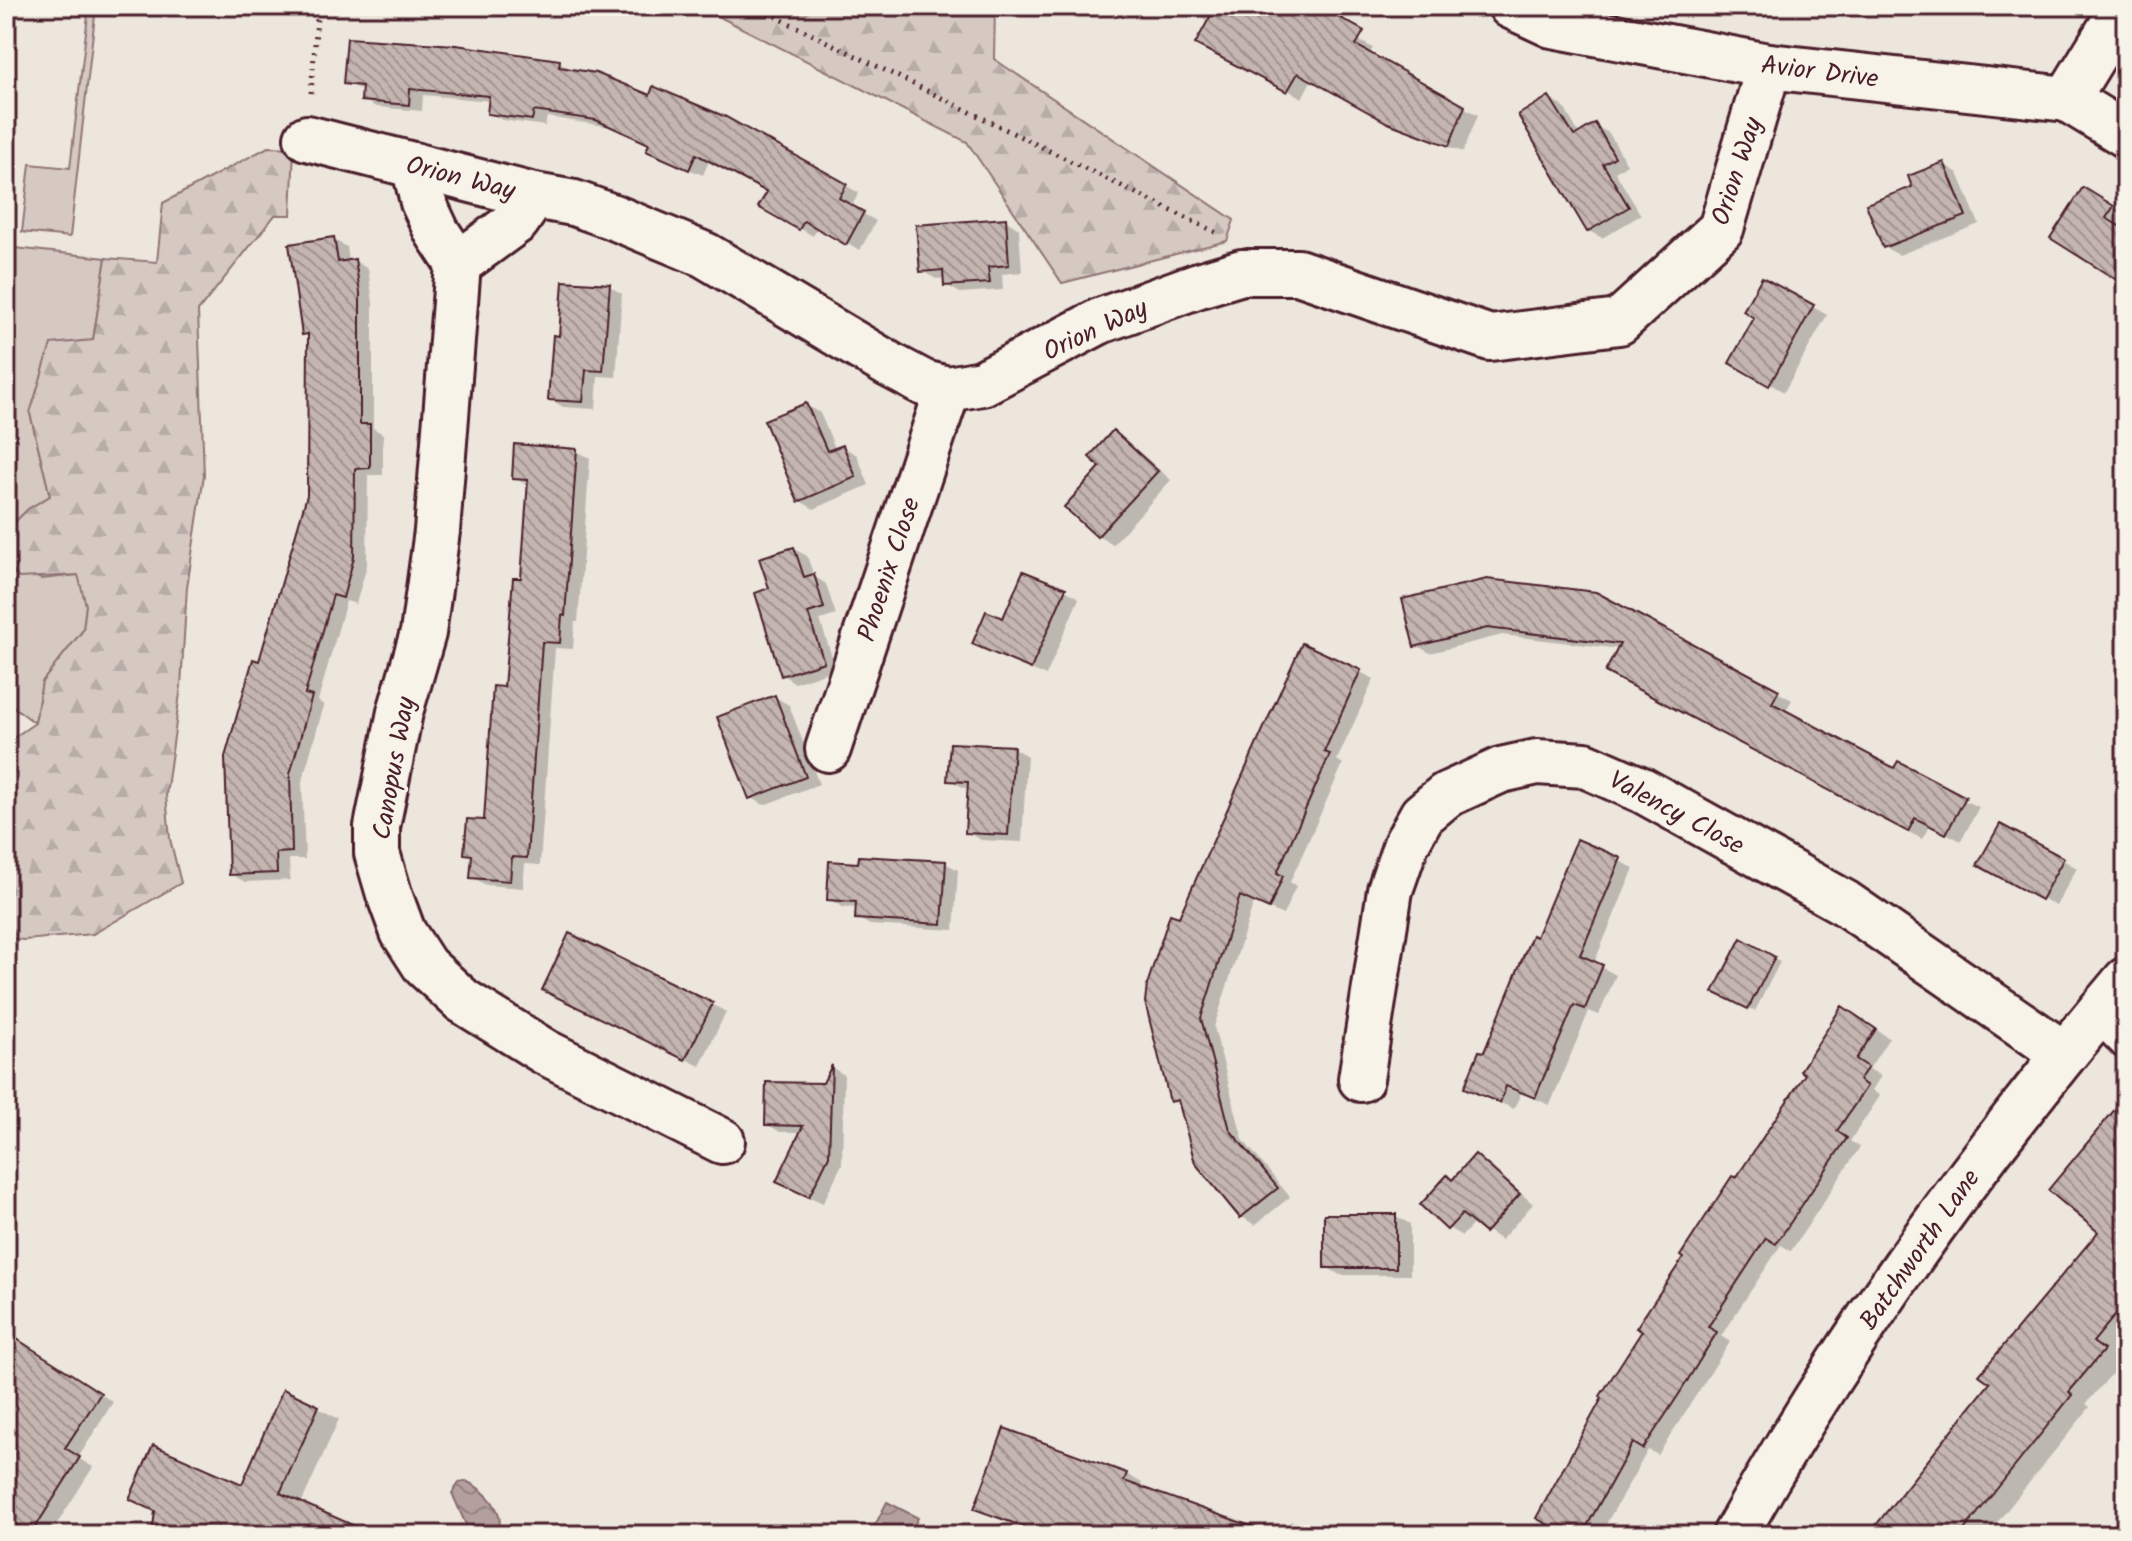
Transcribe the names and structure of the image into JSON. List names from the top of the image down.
{
  "streets": {
    "street": [
      "Avior Drive",
      "Orion Way",
      "Phoenix Close",
      "Canopus Way",
      "Valency Close",
      "Batchworth Lane"
    ]
  },
  "crossings": [
    ["Avior Drive", "Orion Way"],
    ["Orion Way", "Phoenix Close"],
    ["Valency Close", "Batchworth Lane"]
  ]
}
